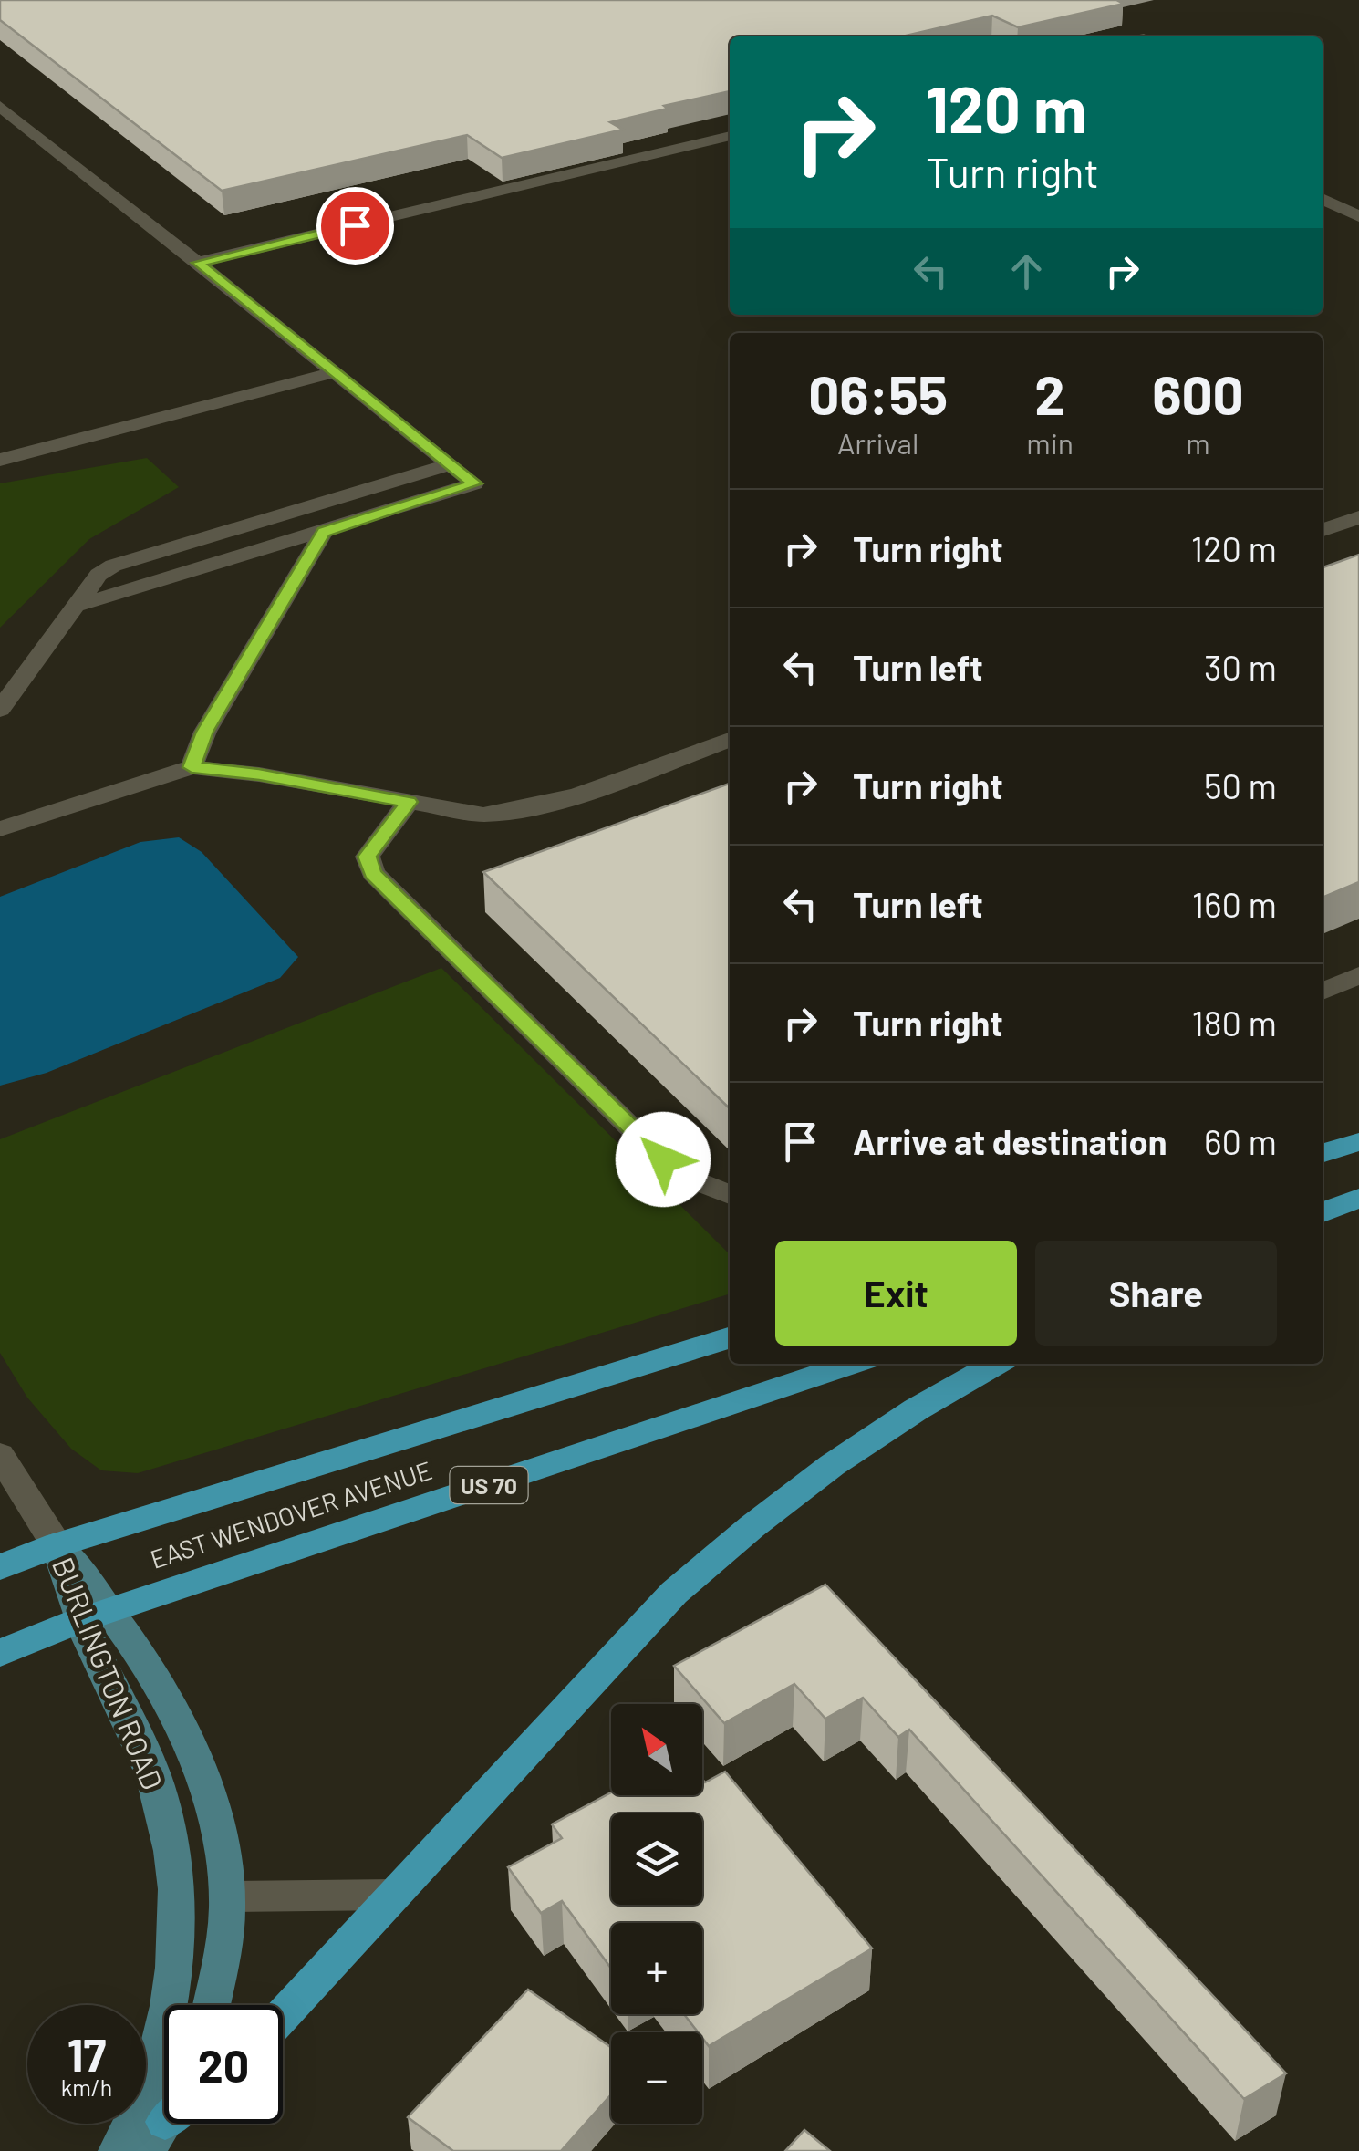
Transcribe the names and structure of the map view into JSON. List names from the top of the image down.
{
  "streets": {
    "highway": ["US 70", "EAST WENDOVER AVENUE"],
    "main road": ["BURLINGTON ROAD"]
  },
  "crossings": [
    ["EAST WENDOVER AVENUE", "BURLINGTON ROAD"]
  ],
  "north": "top left",
  "page": {
    "turn": ["120 m", "Turn right"],
    "eta": [
      "06:55",
      "Arrival",
      "2",
      "min",
      "600",
      "m"
    ],
    "list": [
      {
        "name": "Turn right",
        "value": "120 m"
      },
      {
        "name": "Turn left",
        "value": "30 m"
      },
      {
        "name": "Turn right",
        "value": "50 m"
      },
      {
        "name": "Turn left",
        "value": "160 m"
      },
      {
        "name": "Turn right",
        "value": "180 m"
      },
      {
        "name": "Arrive at destination",
        "value": "60 m"
      }
    ],
    "buttons": ["Exit", "Share"],
    "map_buttons": ["+", "−"],
    "speed": "17 km/h",
    "limit": "20"
  }
}
